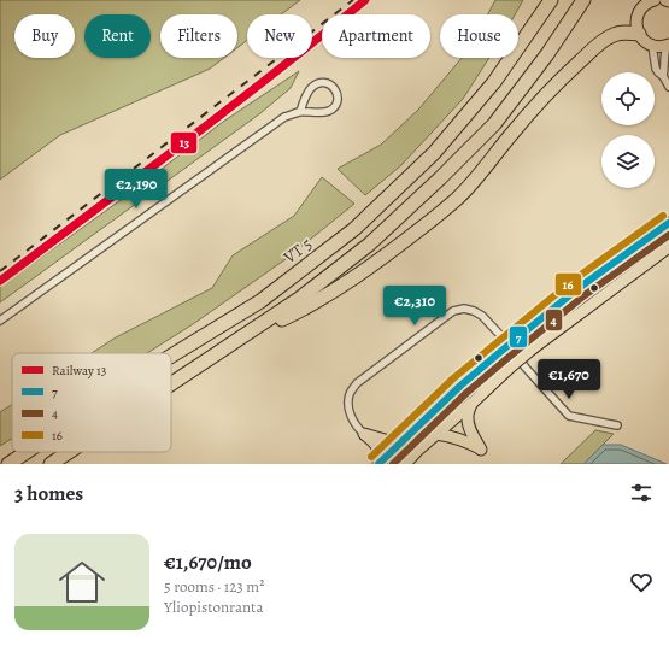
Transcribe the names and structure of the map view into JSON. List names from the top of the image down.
{
  "streets": {
    "highway": ["VT 5"]
  },
  "lines": [
    "rail line 13",
    "transit line 16",
    "transit line 7",
    "transit line 4"
  ],
  "legend": [
    "Railway 13",
    "7",
    "4",
    "16"
  ],
  "page": {
    "chip": [
      "Buy",
      "Rent",
      "Filters",
      "New",
      "Apartment",
      "House"
    ],
    "price": ["€2,190", "€2,310", "€1,670"],
    "heading": "3 homes",
    "list": [
      {
        "name": "€1,670/mo",
        "note": "5 rooms · 123 m² · Yliopistonranta"
      }
    ]
  }
}
